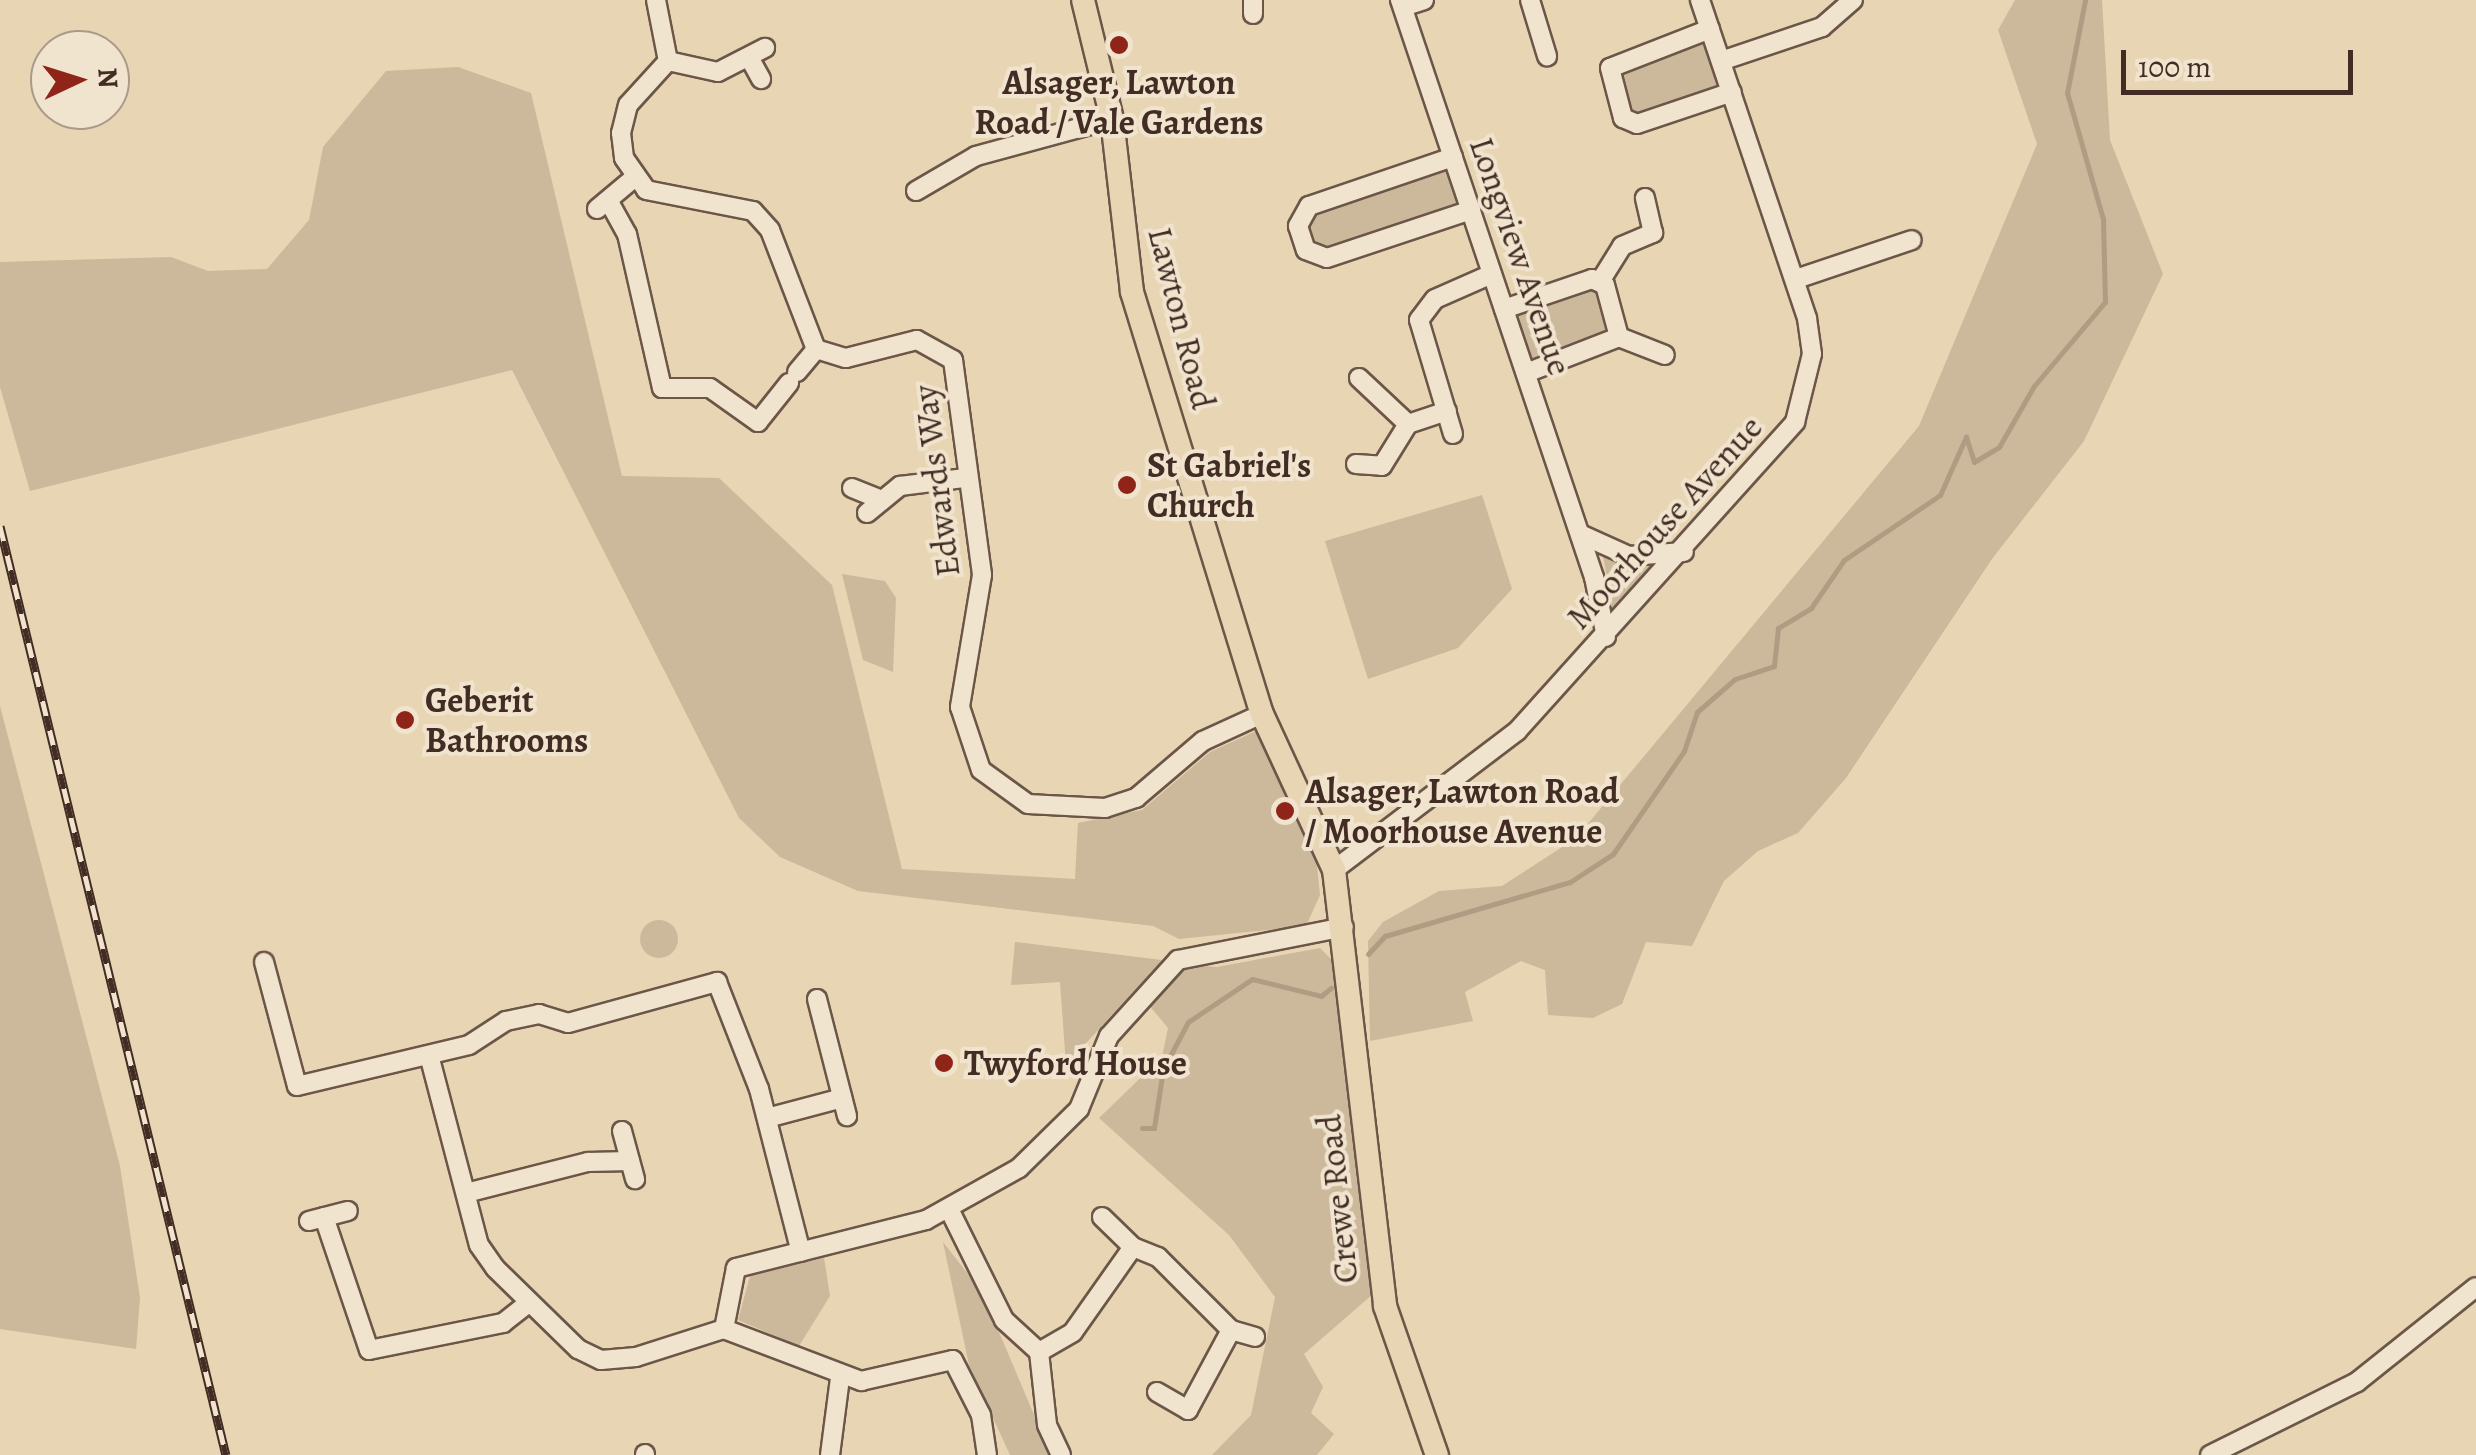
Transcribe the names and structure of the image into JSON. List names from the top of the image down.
{
  "streets": {
    "main road": ["Lawton Road", "Crewe Road"],
    "street": ["Longview Avenue", "Edwards Way", "Moorhouse Avenue"]
  },
  "crossings": [
    ["Longview Avenue", "Moorhouse Avenue"],
    ["Lawton Road", "Edwards Way"],
    ["Lawton Road", "Moorhouse Avenue"],
    ["Lawton Road", "Crewe Road"]
  ],
  "places": [
    "Alsager, Lawton Road / Vale Gardens",
    "St Gabriel's Church",
    "Geberit Bathrooms",
    "Alsager, Lawton Road / Moorhouse Avenue",
    "Twyford House"
  ],
  "scale_bar": "100 m",
  "north": "right"
}
